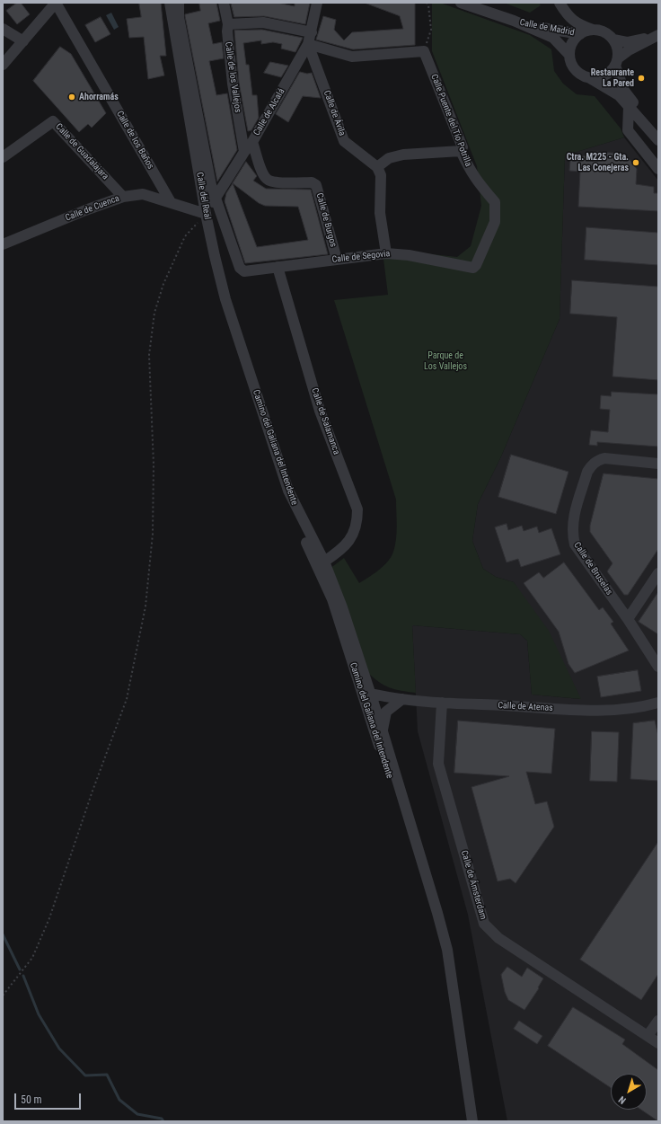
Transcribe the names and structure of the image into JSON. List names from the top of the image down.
{
  "streets": {
    "street": [
      "Calle de Madrid",
      "Calle de los Vallejos",
      "Calle de Alcalá",
      "Calle de Ávila",
      "Calle Puente del Tío Potrilla",
      "Calle de los Baños",
      "Calle de Guadalajara",
      "Calle del Real",
      "Calle de Cuenca",
      "Calle de Burgos",
      "Calle de Segovia",
      "Calle de Salamanca",
      "Camino del Galiana del Intendente",
      "Calle de Bruselas",
      "Calle de Atenas",
      "Calle de Ámsterdam"
    ]
  },
  "crossings": [
    ["Calle de los Vallejos", "Calle de Alcalá"],
    ["Calle de Alcalá", "Calle de Ávila"],
    ["Calle de Alcalá", "Calle del Real"],
    ["Calle de Alcalá", "Calle de Cuenca"],
    ["Calle de Alcalá", "Calle de Burgos"],
    ["Calle de Alcalá", "Calle de Segovia"],
    ["Calle de Ávila", "Calle Puente del Tío Potrilla"],
    ["Calle de Ávila", "Calle de Segovia"],
    ["Calle Puente del Tío Potrilla", "Calle de Segovia"],
    ["Calle de los Baños", "Calle de Cuenca"],
    ["Calle de Guadalajara", "Calle de Cuenca"],
    ["Calle del Real", "Calle de Cuenca"],
    ["Calle del Real", "Camino del Galiana del Intendente"],
    ["Calle de Burgos", "Calle de Segovia"],
    ["Calle de Segovia", "Calle de Salamanca"],
    ["Calle de Salamanca", "Camino del Galiana del Intendente"],
    ["Camino del Galiana del Intendente", "Calle de Atenas"],
    ["Calle de Atenas", "Calle de Ámsterdam"]
  ],
  "parks": ["Parque de Los Vallejos"],
  "places": ["Restaurante La Pared", "Ahorramás", "Ctra. M225 - Gta. Las Conejeras"],
  "scale_bar": "50 m",
  "north": "bottom left"
}
